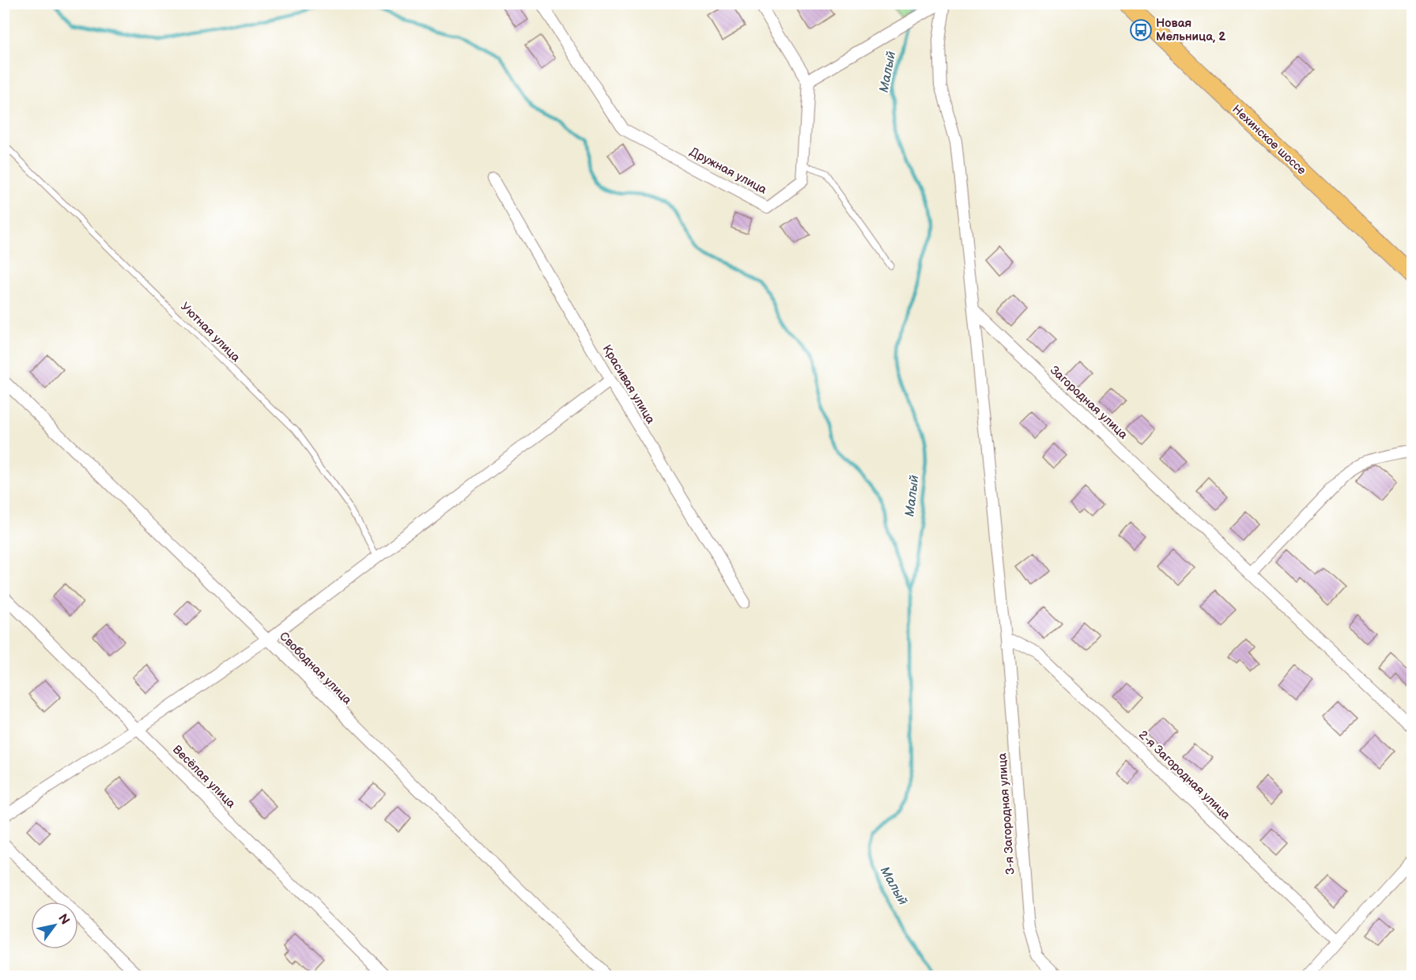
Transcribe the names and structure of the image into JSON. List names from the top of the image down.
{
  "streets": {
    "main road": ["Нехинское шоссе"],
    "street": [
      "Дружная улица",
      "Красивая улица",
      "Загородная улица",
      "Свободная улица",
      "2-я Загородная улица",
      "Весёлая улица",
      "3-я Загородная улица"
    ],
    "lane": ["Уютная улица"]
  },
  "crossings": [
    ["Загородная улица", "3-я Загородная улица"],
    ["2-я Загородная улица", "3-я Загородная улица"]
  ],
  "water": ["Малый"],
  "places": {
    "bus stop": ["Новая Мельница, 2"]
  },
  "north": "top right"
}
